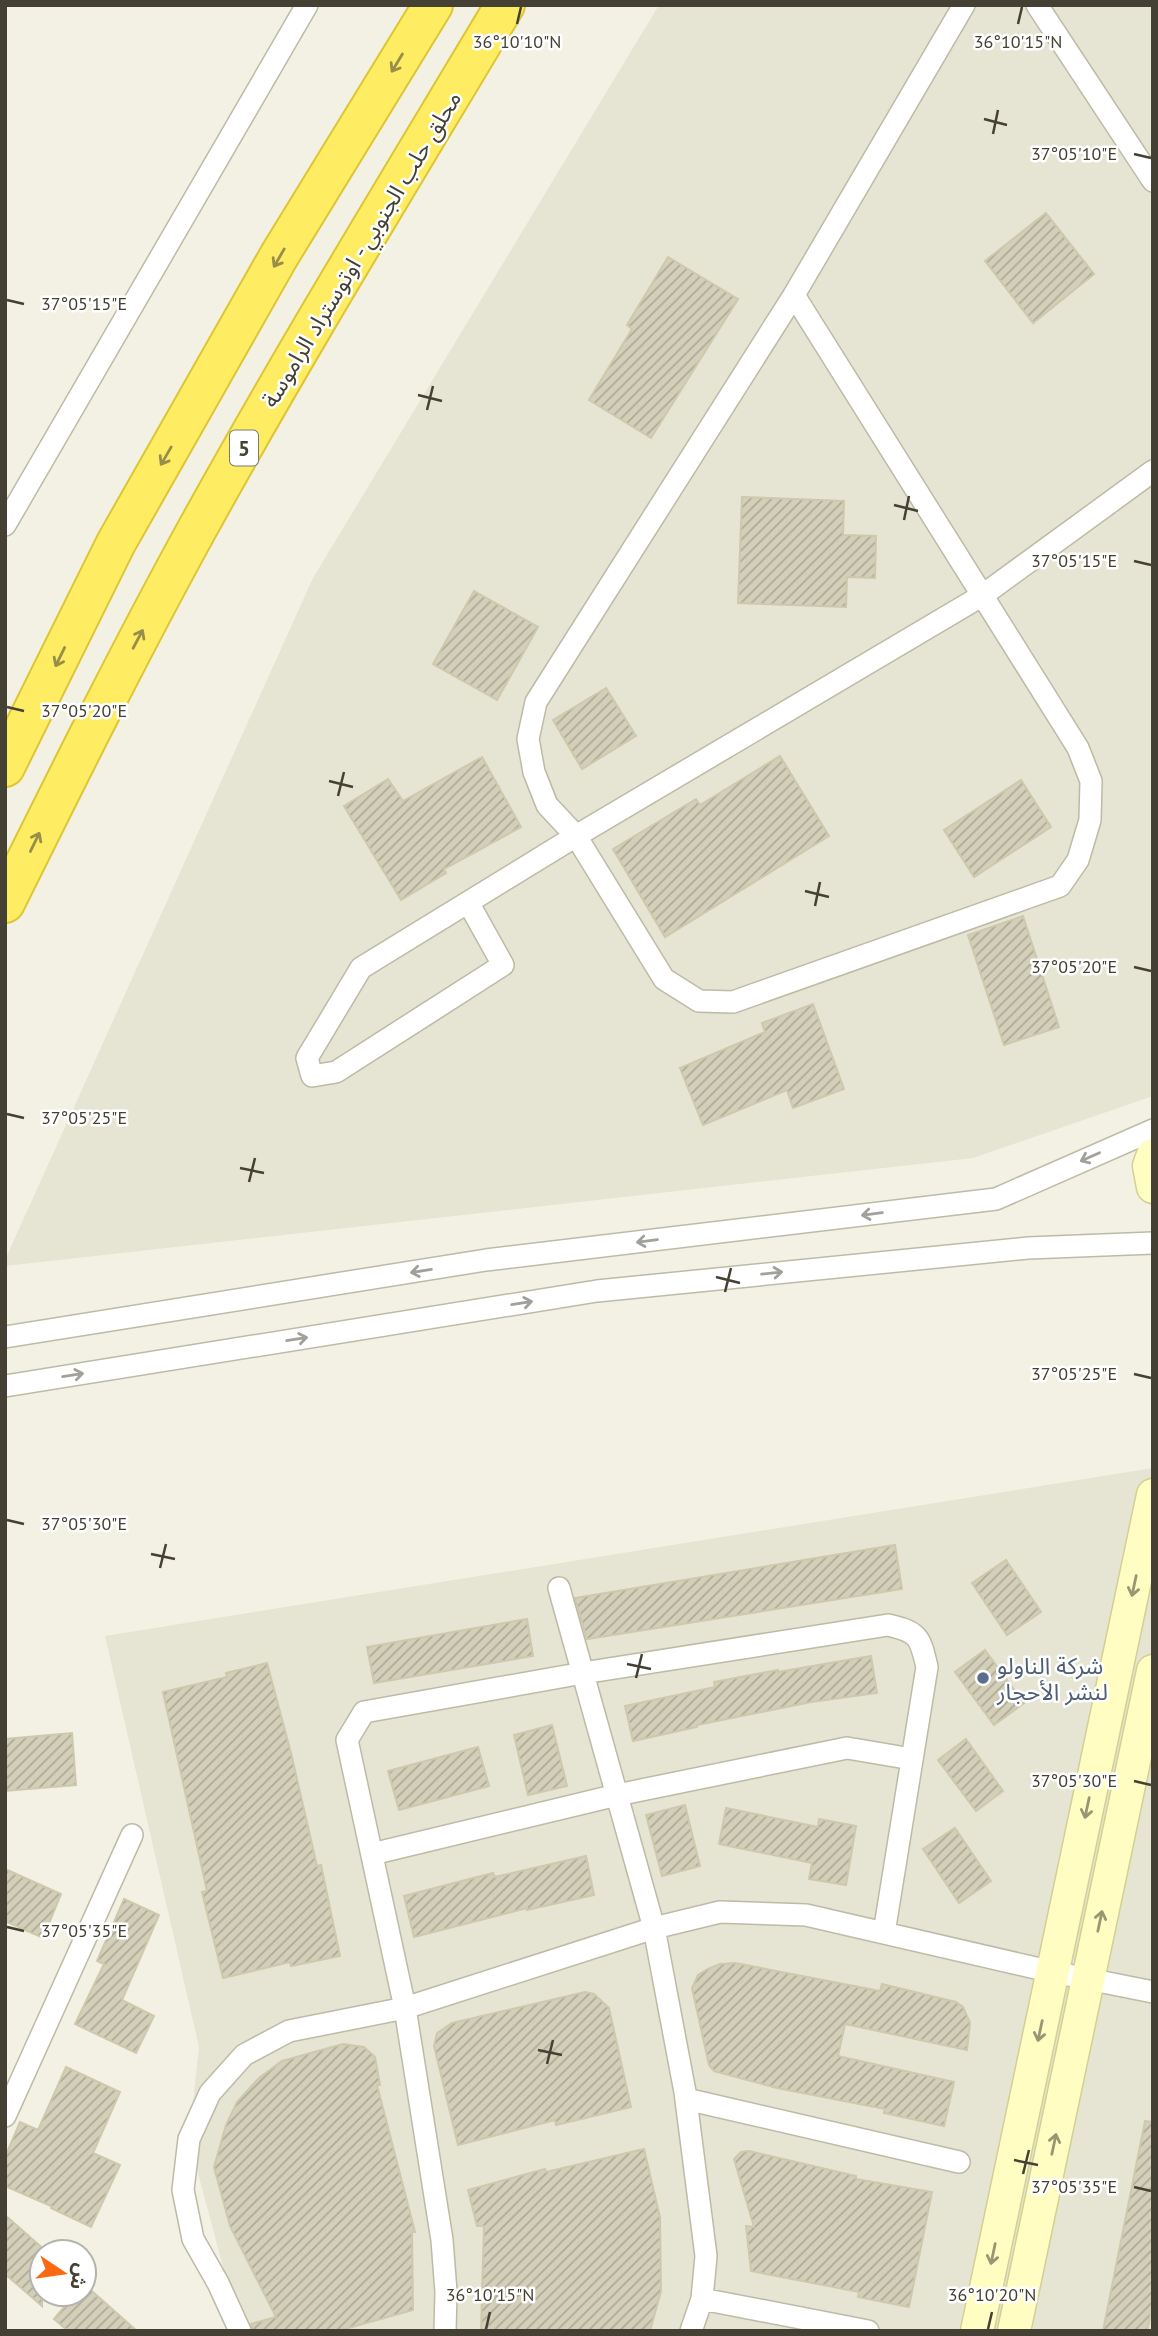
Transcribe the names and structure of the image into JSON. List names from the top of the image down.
{
  "streets": {
    "highway": ["محلق حلب الجنوبي - اوتوستراد الراموسة", "5"]
  },
  "places": ["شركة الناولو لنشر الأحجار"],
  "north": "right",
  "coordinates": [
    "36°10'10\"N",
    "36°10'15\"N",
    "37°05'10\"E",
    "37°05'15\"E",
    "37°05'20\"E",
    "37°05'25\"E",
    "37°05'30\"E",
    "37°05'35\"E",
    "36°10'20\"N"
  ]
}
